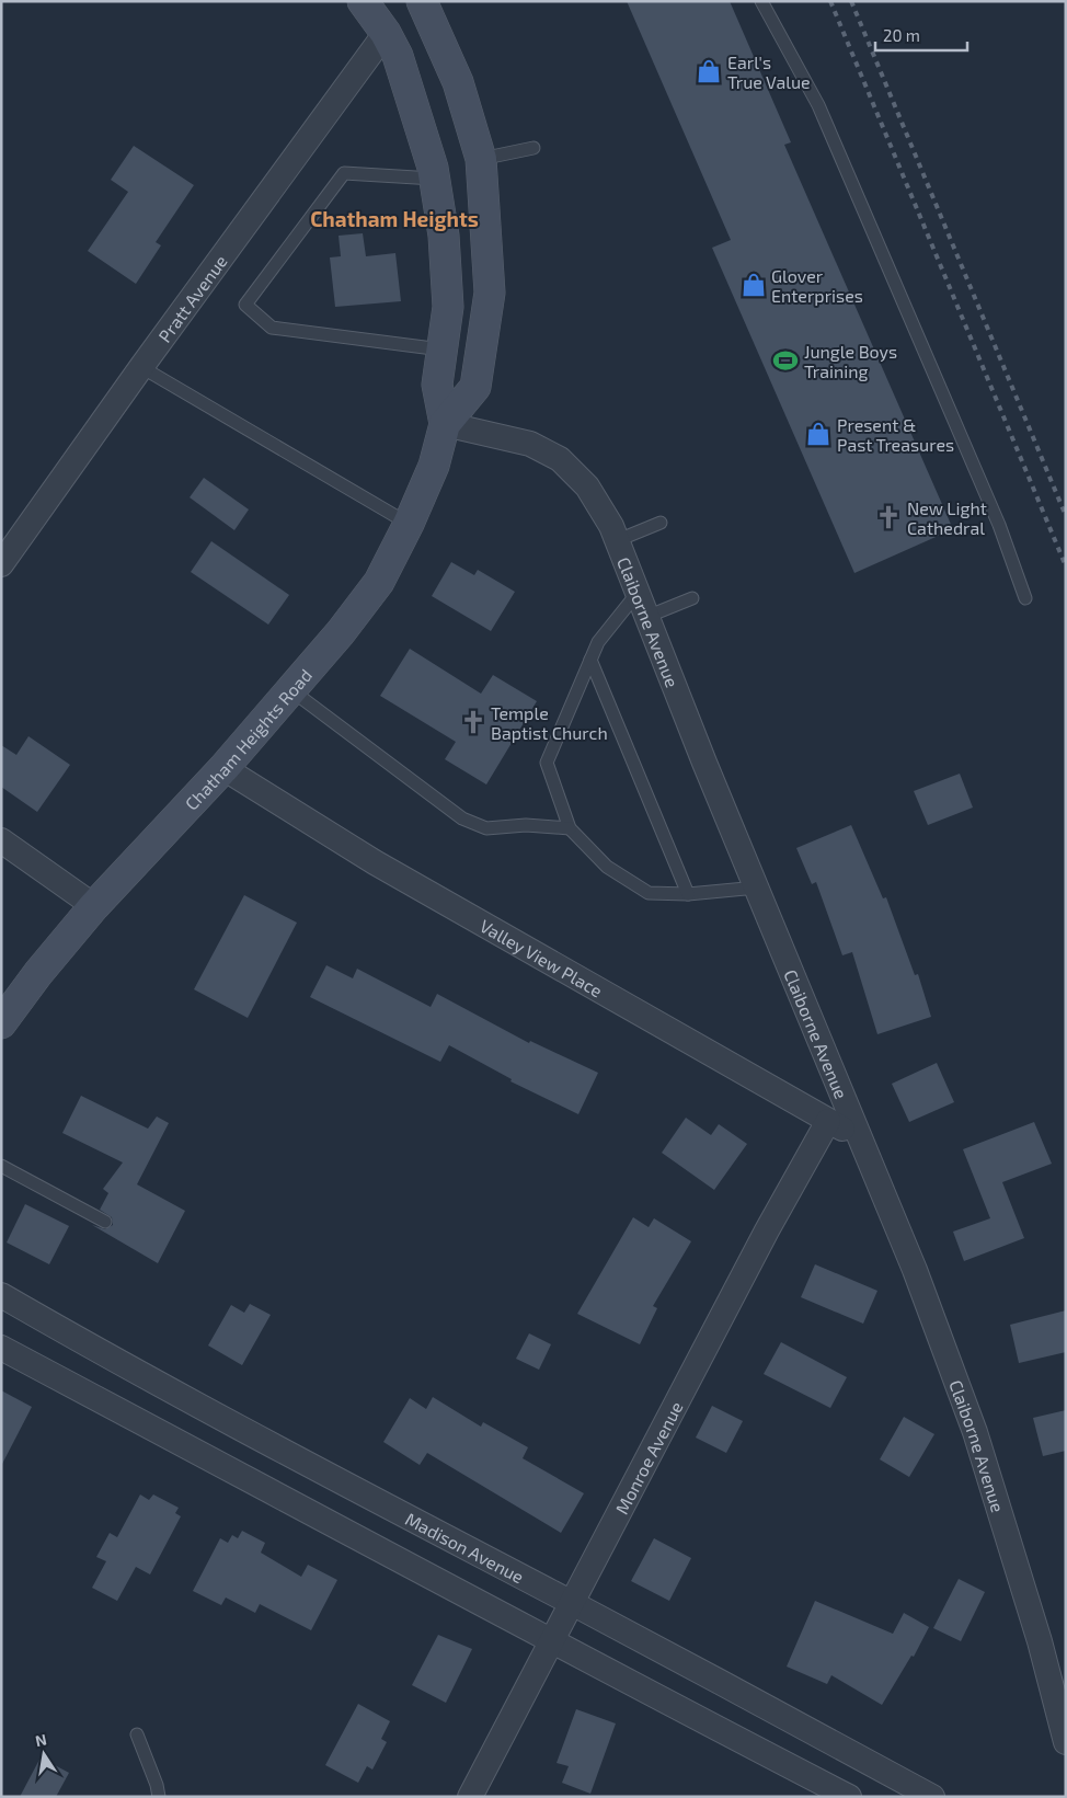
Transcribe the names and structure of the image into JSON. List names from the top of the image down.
{
  "streets": {
    "main road": ["Chatham Heights Road"],
    "street": [
      "Pratt Avenue",
      "Claiborne Avenue",
      "Valley View Place",
      "Monroe Avenue",
      "Madison Avenue"
    ]
  },
  "crossings": [
    ["Pratt Avenue", "Chatham Heights Road"],
    ["Claiborne Avenue", "Chatham Heights Road"],
    ["Claiborne Avenue", "Valley View Place"],
    ["Chatham Heights Road", "Valley View Place"],
    ["Valley View Place", "Monroe Avenue"],
    ["Monroe Avenue", "Madison Avenue"]
  ],
  "districts": ["Chatham Heights"],
  "places": {
    "shop": ["Earl's True Value", "Glover Enterprises", "Present & Past Treasures"],
    "sports": ["Jungle Boys Training"],
    "church": ["New Light Cathedral", "Temple Baptist Church"]
  },
  "scale_bar": "20 m",
  "north": "top"
}
